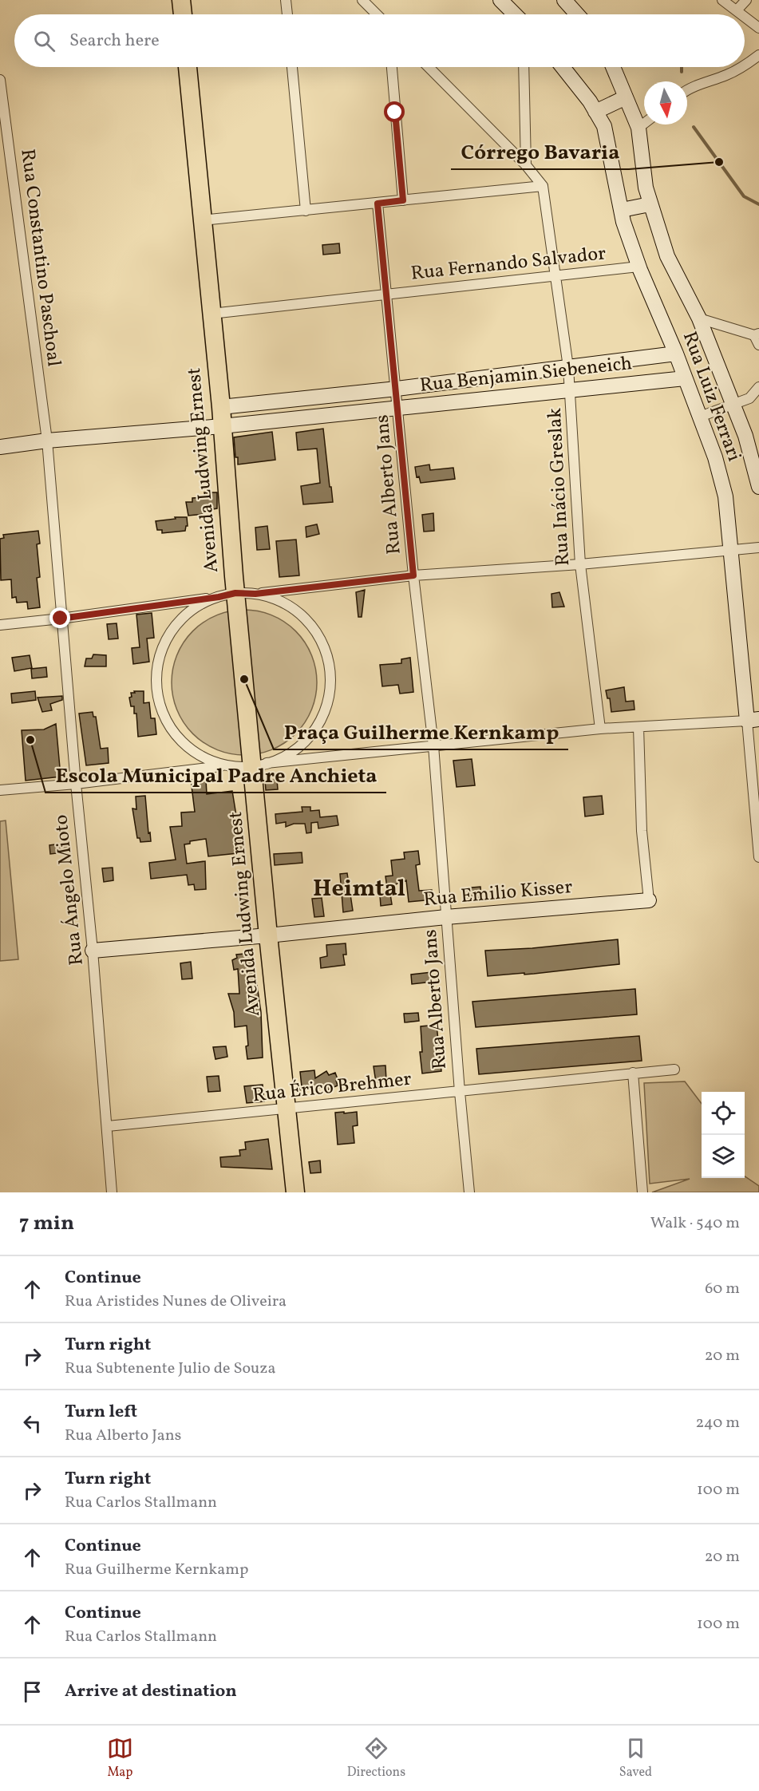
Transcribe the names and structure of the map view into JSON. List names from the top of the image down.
{
  "streets": {
    "highway": ["Avenida Ludwing Ernest"],
    "street": [
      "Rua Constantino Paschoal",
      "Rua Fernando Salvador",
      "Rua Benjamin Siebeneich",
      "Rua Luiz Ferrari",
      "Rua Alberto Jans",
      "Rua Inácio Greslak",
      "Rua Ángelo Mioto",
      "Rua Emilio Kisser",
      "Rua Érico Brehmer"
    ]
  },
  "crossings": [
    ["Rua Constantino Paschoal", "Rua Benjamin Siebeneich"],
    ["Rua Constantino Paschoal", "Rua Ángelo Mioto"],
    ["Rua Fernando Salvador", "Rua Luiz Ferrari"],
    ["Rua Fernando Salvador", "Avenida Ludwing Ernest"],
    ["Rua Fernando Salvador", "Rua Alberto Jans"],
    ["Rua Fernando Salvador", "Rua Inácio Greslak"],
    ["Rua Benjamin Siebeneich", "Rua Luiz Ferrari"],
    ["Rua Benjamin Siebeneich", "Avenida Ludwing Ernest"],
    ["Rua Benjamin Siebeneich", "Rua Alberto Jans"],
    ["Rua Benjamin Siebeneich", "Rua Inácio Greslak"],
    ["Rua Benjamin Siebeneich", "Rua Ángelo Mioto"],
    ["Avenida Ludwing Ernest", "Rua Emilio Kisser"],
    ["Avenida Ludwing Ernest", "Rua Érico Brehmer"],
    ["Rua Alberto Jans", "Rua Emilio Kisser"],
    ["Rua Alberto Jans", "Rua Érico Brehmer"],
    ["Rua Ángelo Mioto", "Rua Emilio Kisser"],
    ["Rua Ángelo Mioto", "Rua Érico Brehmer"]
  ],
  "districts": ["Heimtal"],
  "places": ["Córrego Bavaria", "Praça Guilherme Kernkamp", "Escola Municipal Padre Anchieta"],
  "north": "bottom",
  "page": {
    "search": "Search here",
    "heading": ["7 min", "Walk · 540 m"],
    "list": [
      ["Continue", "Rua Aristides Nunes de Oliveira", "60 m"],
      ["Turn right", "Rua Subtenente Julio de Souza", "20 m"],
      ["Turn left", "Rua Alberto Jans", "240 m"],
      ["Turn right", "Rua Carlos Stallmann", "100 m"],
      ["Continue", "Rua Guilherme Kernkamp", "20 m"],
      ["Continue", "Rua Carlos Stallmann", "100 m"],
      "Arrive at destination"
    ],
    "nav": ["Map", "Directions", "Saved"]
  }
}
